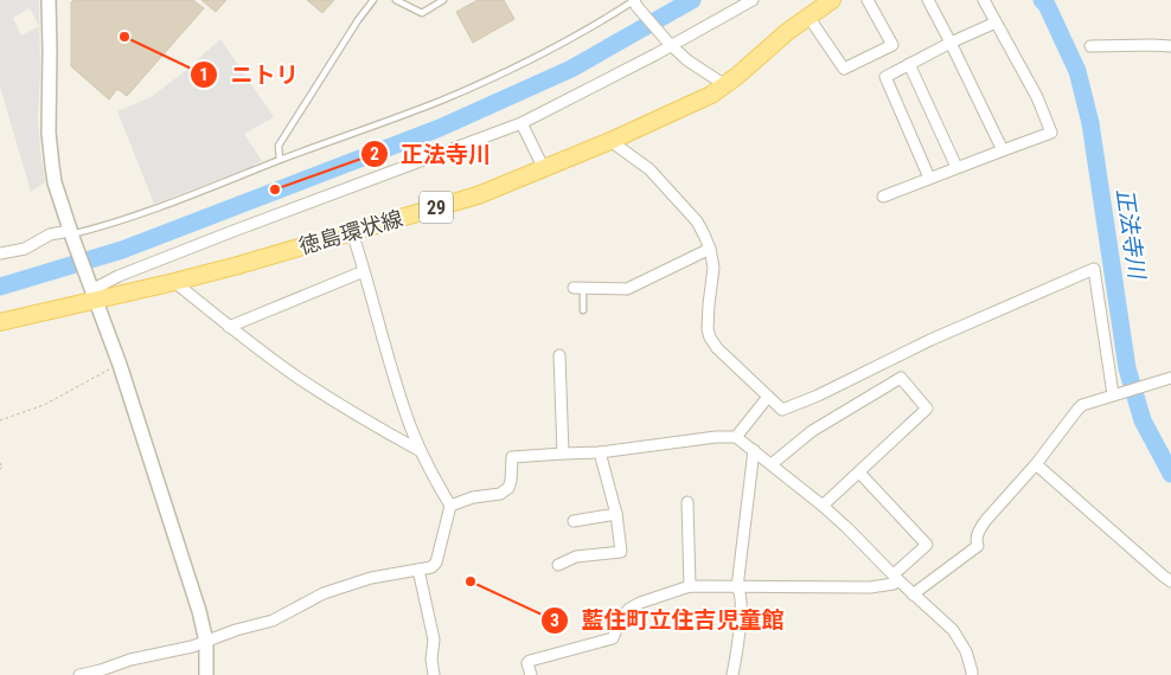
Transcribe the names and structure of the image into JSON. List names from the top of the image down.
{
  "streets": {
    "main road": ["29", "徳島環状線"]
  },
  "water": ["正法寺川"],
  "places": ["ニトリ", "正法寺川", "藍住町立住吉児童館"]
}
